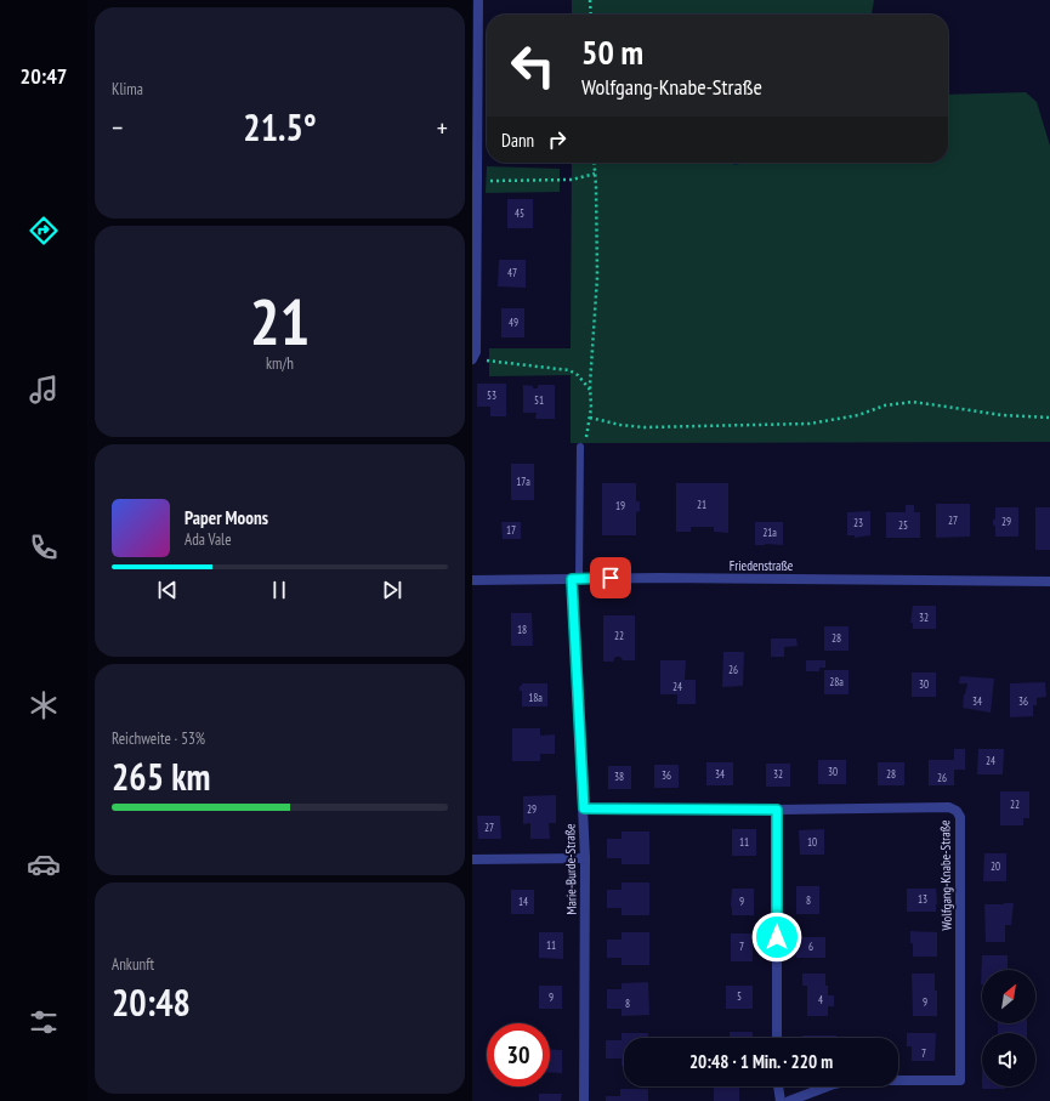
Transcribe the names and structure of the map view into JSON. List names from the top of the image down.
{
  "streets": {
    "street": ["Friedenstraße", "Marie-Burde-Straße", "Wolfgang-Knabe-Straße"]
  },
  "crossings": [
    ["Friedenstraße", "Marie-Burde-Straße"],
    ["Marie-Burde-Straße", "Wolfgang-Knabe-Straße"]
  ],
  "house_numbers": [
    "45",
    "47",
    "49",
    "53",
    "51",
    "17a",
    "21",
    "19",
    "27",
    "29",
    "23",
    "25",
    "17",
    "21a",
    "32",
    "18",
    "22",
    "28",
    "26",
    "28a",
    "30",
    "24",
    "18a",
    "34",
    "36",
    "24",
    "30",
    "34",
    "32",
    "28",
    "36",
    "38",
    "26",
    "22",
    "29",
    "27",
    "11",
    "10",
    "20",
    "13",
    "8",
    "14",
    "9",
    "11",
    "7",
    "6",
    "5",
    "9",
    "4",
    "9",
    "8",
    "7"
  ],
  "north": "top right",
  "page": {
    "tabs": "20:47",
    "tile": [
      "Klima",
      ["21", "km/h"],
      ["Reichweite · 53%", "265 km"],
      ["Ankunft", "20:48"]
    ],
    "turn": ["50 m", "Wolfgang-Knabe-Straße"],
    "heat": ["−", "21.5°", "+"],
    "then": "Dann",
    "song": ["Paper Moons", "Ada Vale"],
    "limit": "30",
    "trip": "20:48 · 1 Min. · 220 m"
  }
}
